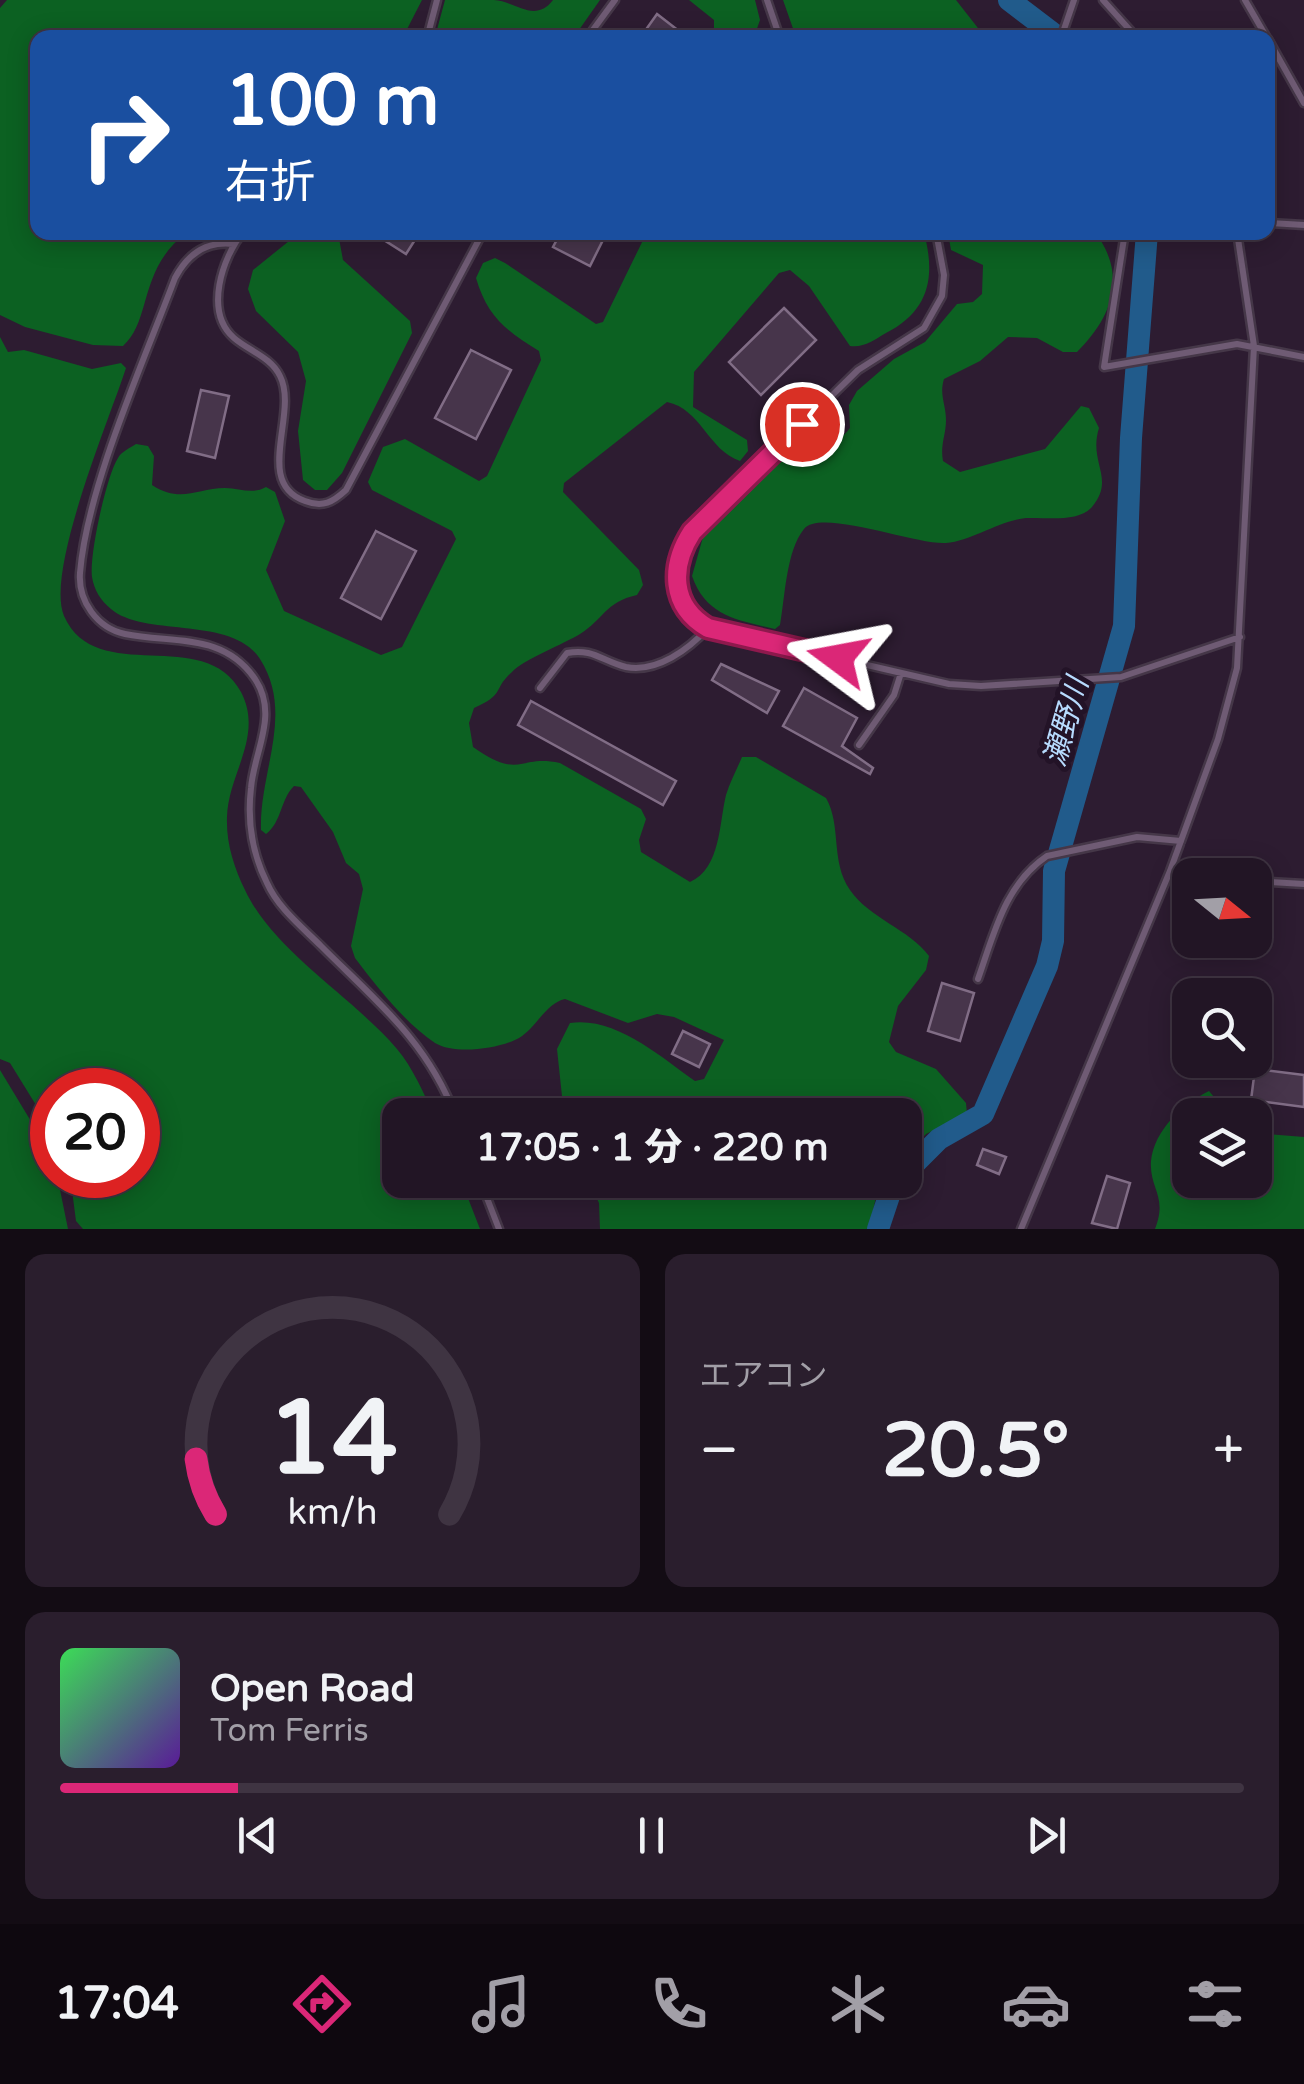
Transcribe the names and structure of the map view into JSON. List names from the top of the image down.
{
  "water": ["瀬野川"],
  "north": "right",
  "page": {
    "turn": ["100 m", "右折"],
    "limit": "20",
    "trip": "17:05 · 1 分 · 220 m",
    "tile": "エアコン",
    "heat": ["−", "20.5°", "+"],
    "song": ["Open Road", "Tom Ferris"],
    "tabs": "17:04",
    "gauge": ["14", "km/h"]
  }
}
